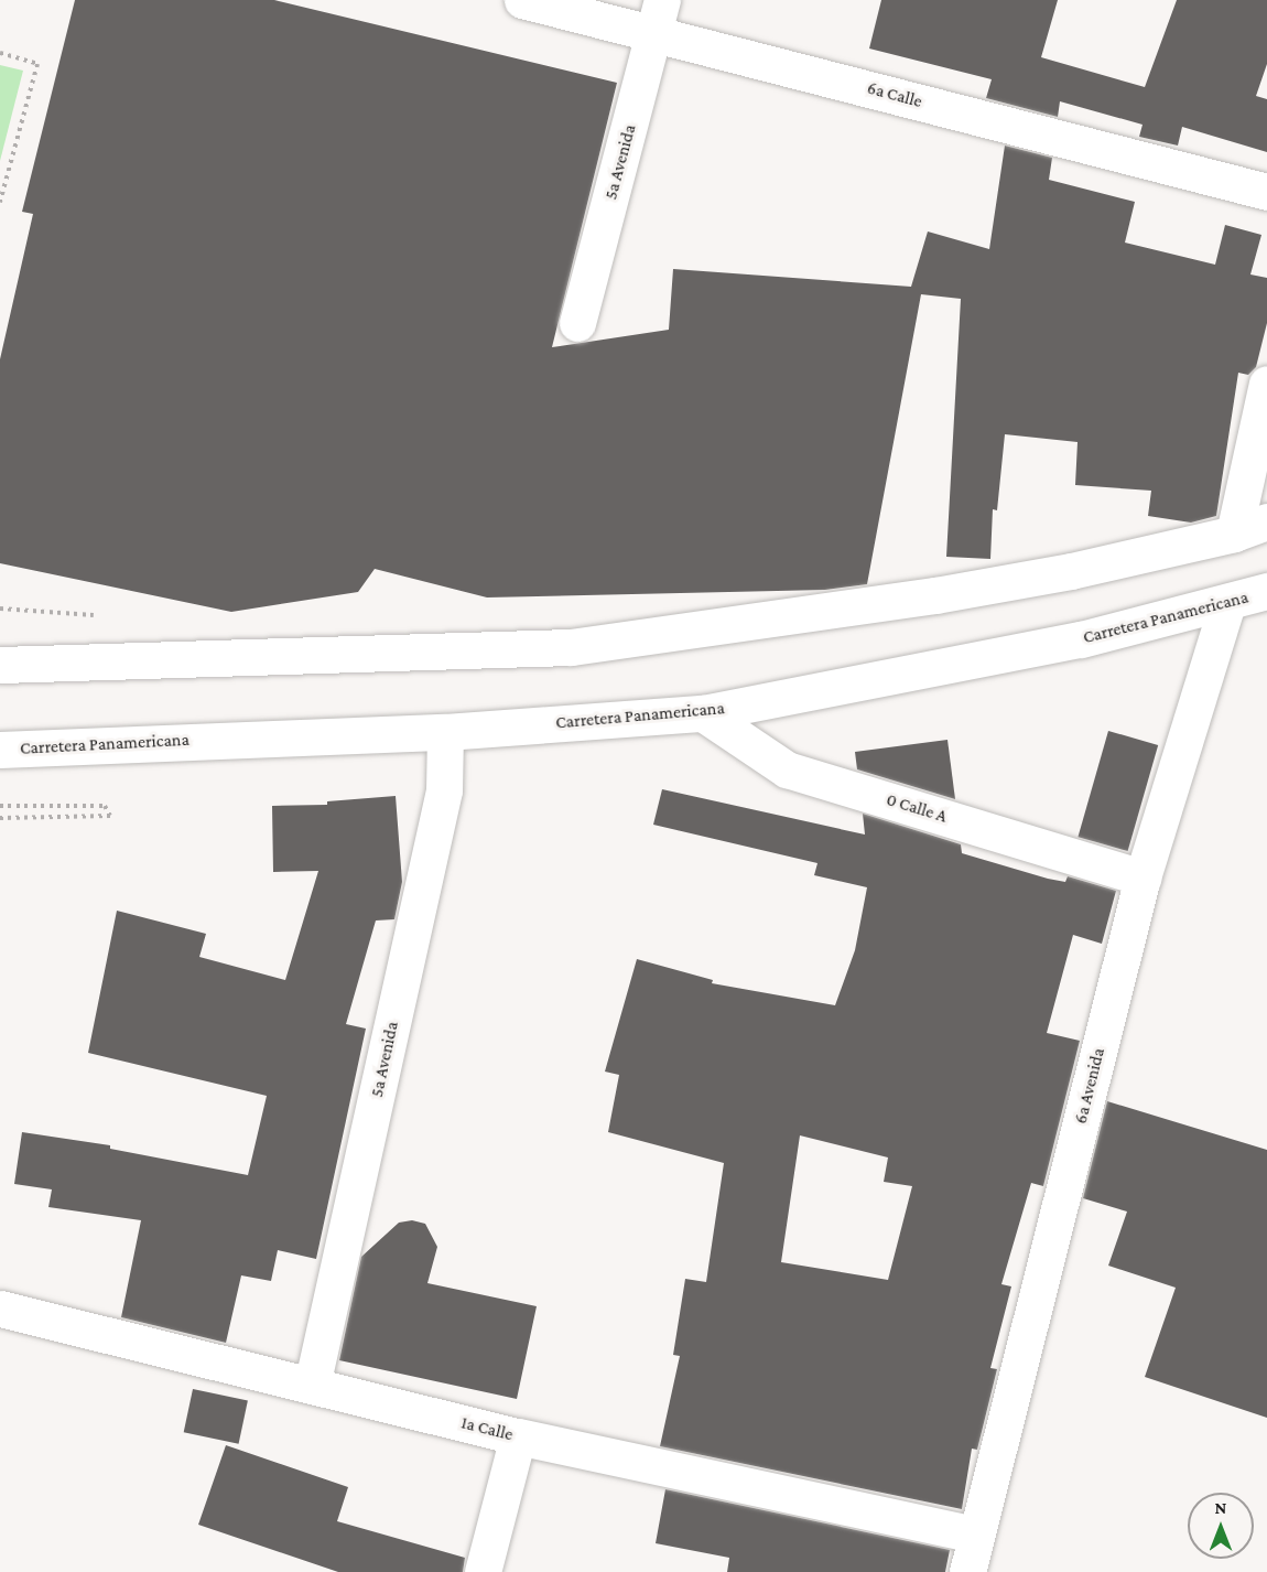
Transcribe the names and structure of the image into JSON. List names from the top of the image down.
{
  "streets": {
    "main road": [
      "6a Calle",
      "5a Avenida",
      "Carretera Panamericana",
      "0 Calle A",
      "6a Avenida",
      "1a Calle"
    ]
  },
  "crossings": [
    ["6a Calle", "5a Avenida"],
    ["5a Avenida", "Carretera Panamericana"],
    ["5a Avenida", "1a Calle"],
    ["Carretera Panamericana", "0 Calle A"],
    ["Carretera Panamericana", "6a Avenida"],
    ["0 Calle A", "6a Avenida"],
    ["6a Avenida", "1a Calle"]
  ],
  "north": "top"
}
